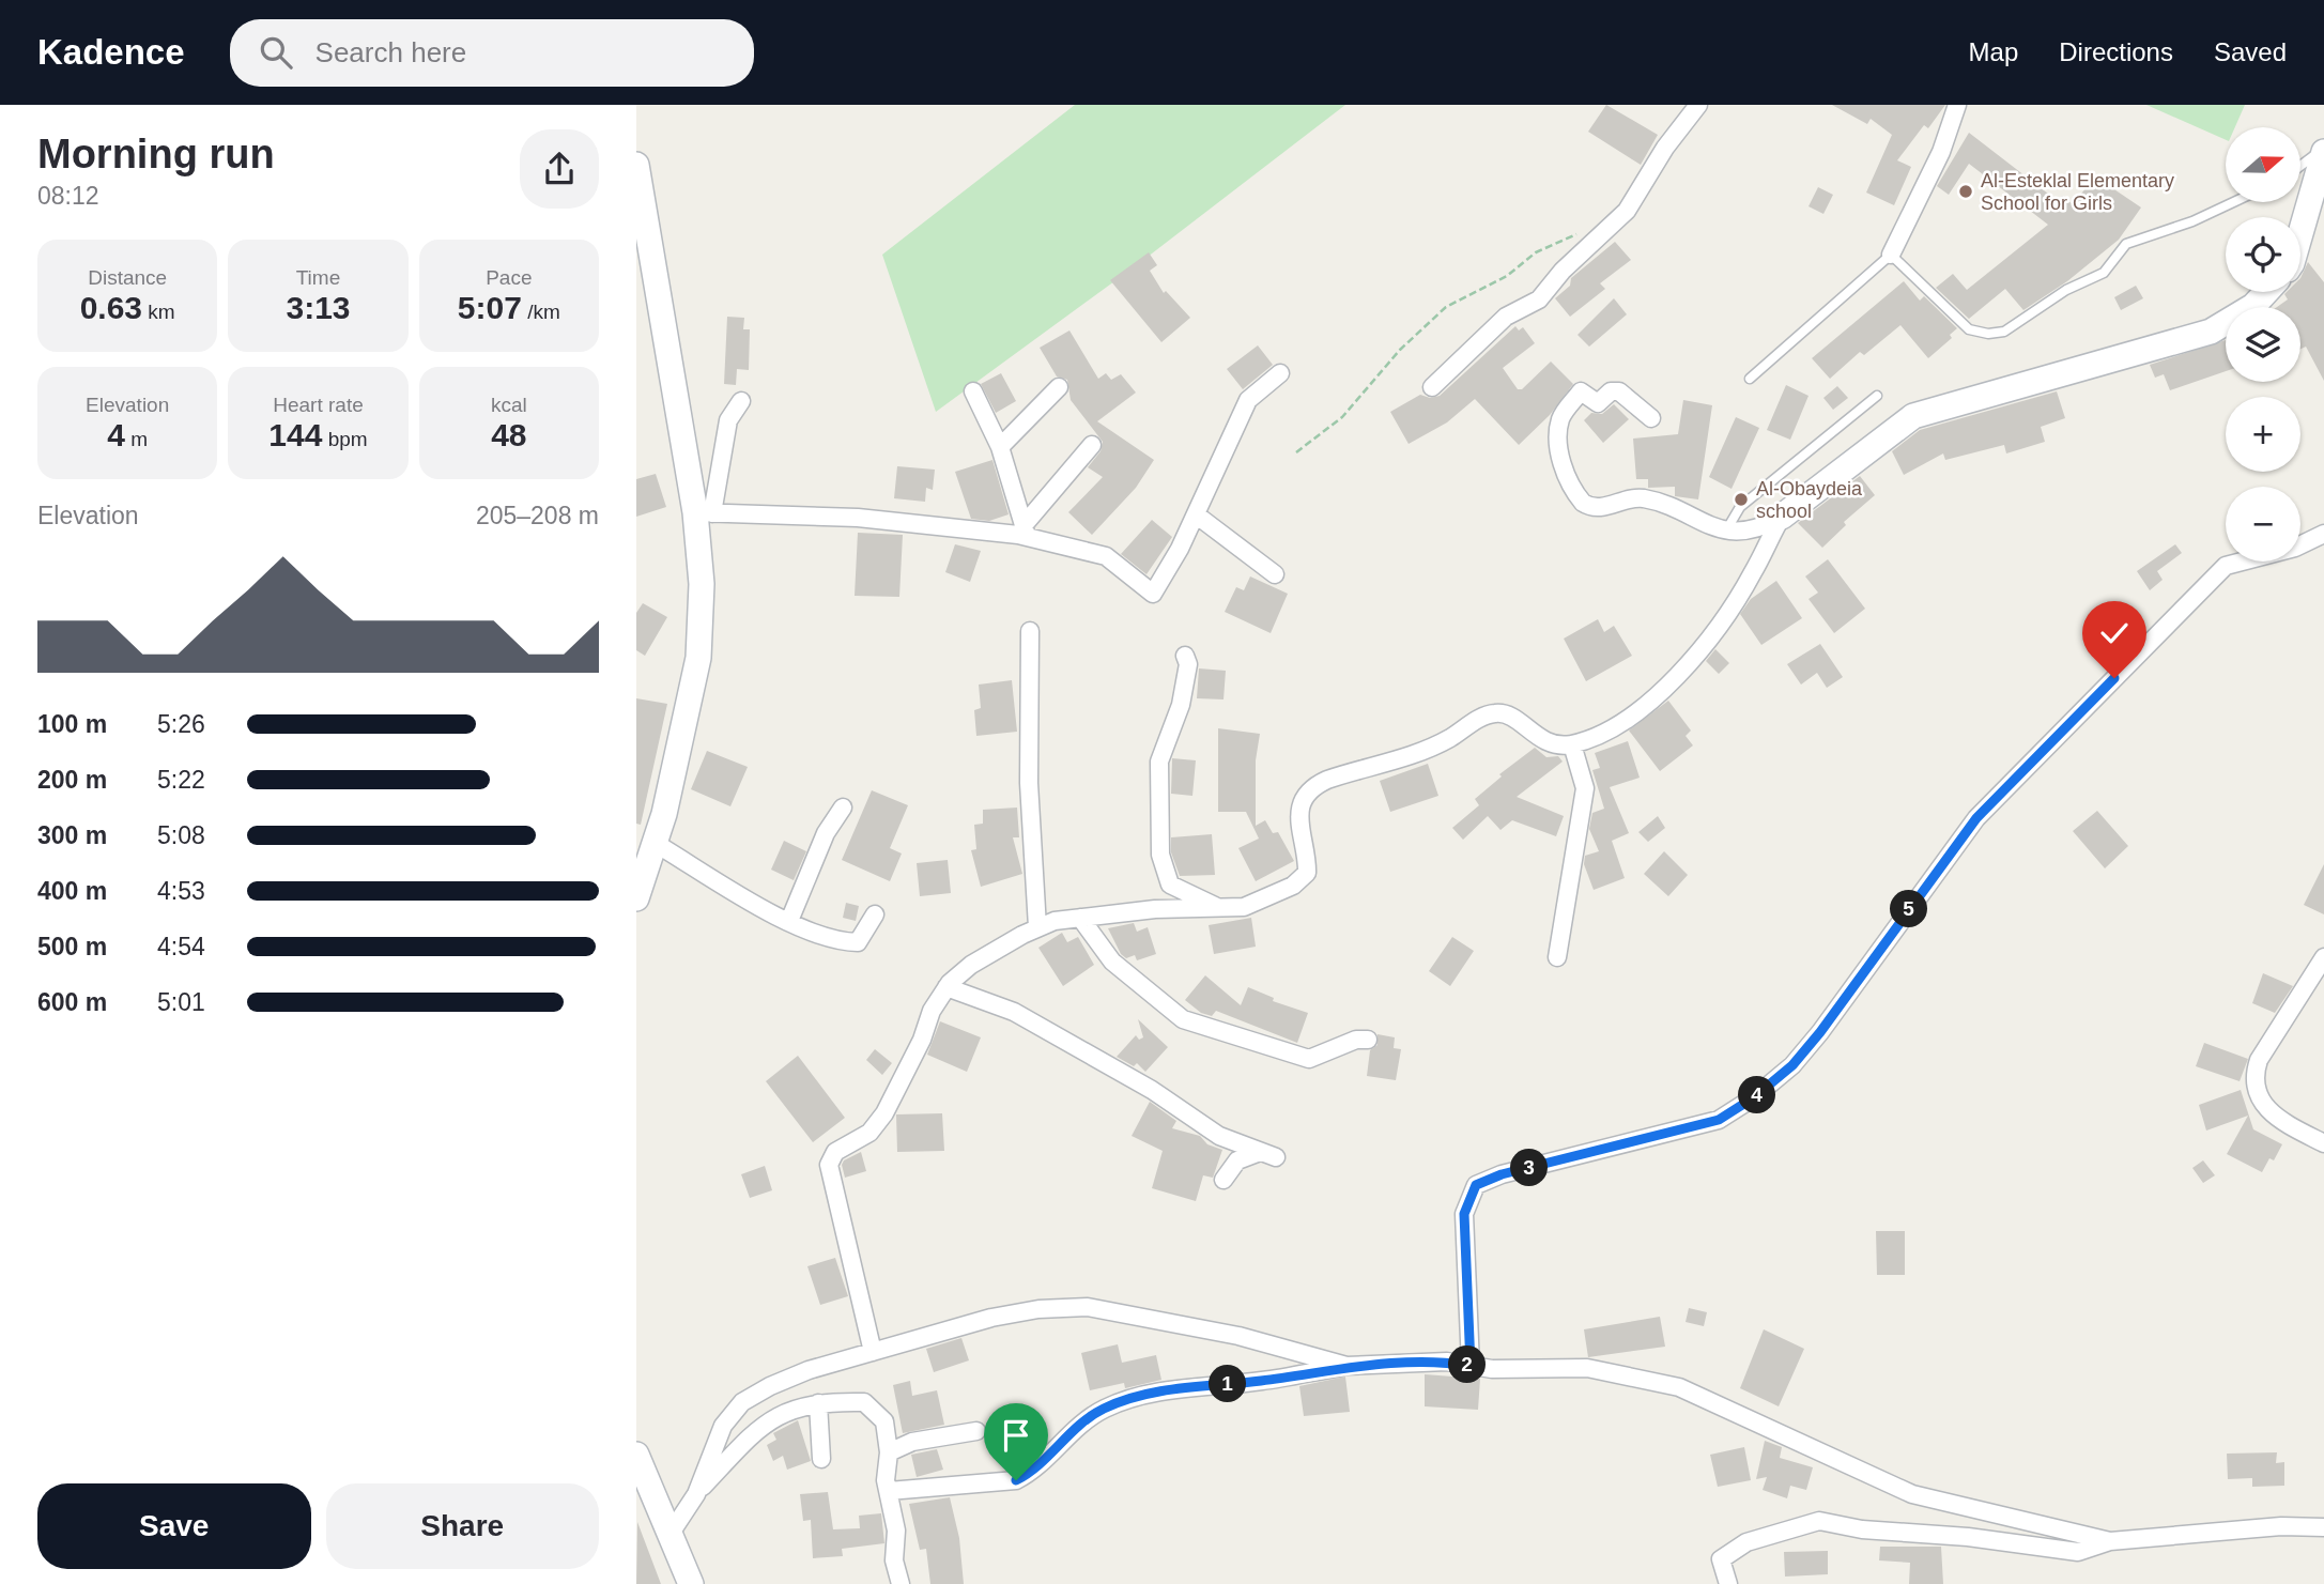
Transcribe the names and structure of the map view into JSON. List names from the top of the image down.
{
  "places": ["Al-Esteklal Elementary School for Girls", "Al-Obaydeia school"],
  "north": "right",
  "page": {
    "header": "Kadence",
    "search": "Search here",
    "nav": ["Map", "Directions", "Saved"],
    "heading": ["Morning run", "08:12"],
    "map_buttons": ["+", "−"],
    "stats": [
      ["Distance", "0.63 km"],
      ["Time", "3:13"],
      ["Pace", "5:07 /km"],
      ["Elevation", "4 m"],
      ["Heart rate", "144 bpm"],
      ["kcal", "48"]
    ],
    "chart": ["Elevation", "205–208 m"],
    "list": [
      {
        "name": "100 m",
        "note": "5:26"
      },
      {
        "name": "200 m",
        "note": "5:22"
      },
      {
        "name": "300 m",
        "note": "5:08"
      },
      {
        "name": "400 m",
        "note": "4:53"
      },
      {
        "name": "500 m",
        "note": "4:54"
      },
      {
        "name": "600 m",
        "note": "5:01"
      }
    ],
    "pins": [
      "5",
      "4",
      "3",
      "2",
      "1"
    ],
    "buttons": ["Save", "Share"]
  }
}
